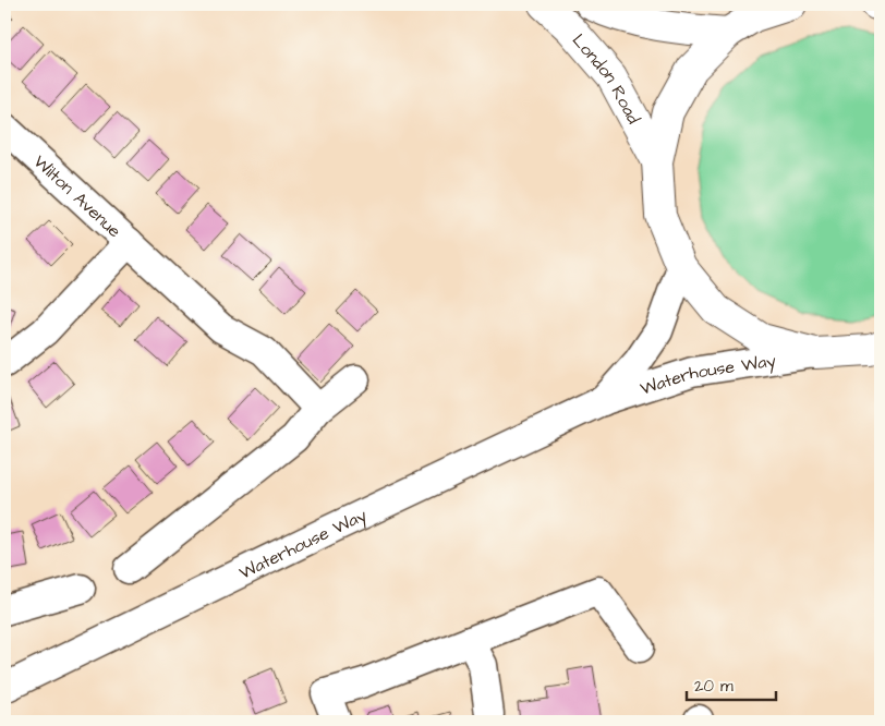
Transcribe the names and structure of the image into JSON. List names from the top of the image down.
{
  "streets": {
    "main road": ["London Road"],
    "street": ["Wilton Avenue", "Waterhouse Way"]
  },
  "scale_bar": "20 m"
}
